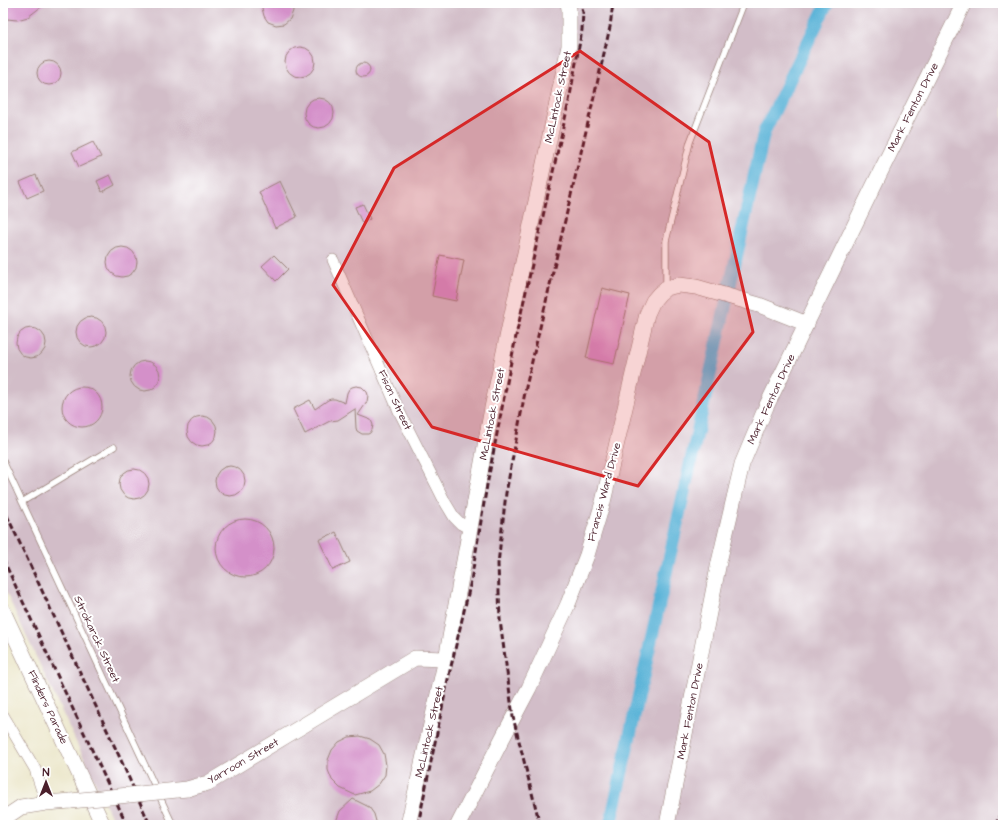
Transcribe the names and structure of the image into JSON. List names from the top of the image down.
{
  "streets": {
    "street": [
      "McLintock Street",
      "Mark Fenton Drive",
      "Fison Street",
      "Francis Ward Drive",
      "Flinders Parade",
      "Yarroon Street"
    ],
    "lane": ["Strokarck Street"]
  },
  "crossings": [
    ["McLintock Street", "Fison Street"],
    ["McLintock Street", "Yarroon Street"]
  ],
  "north": "top"
}
